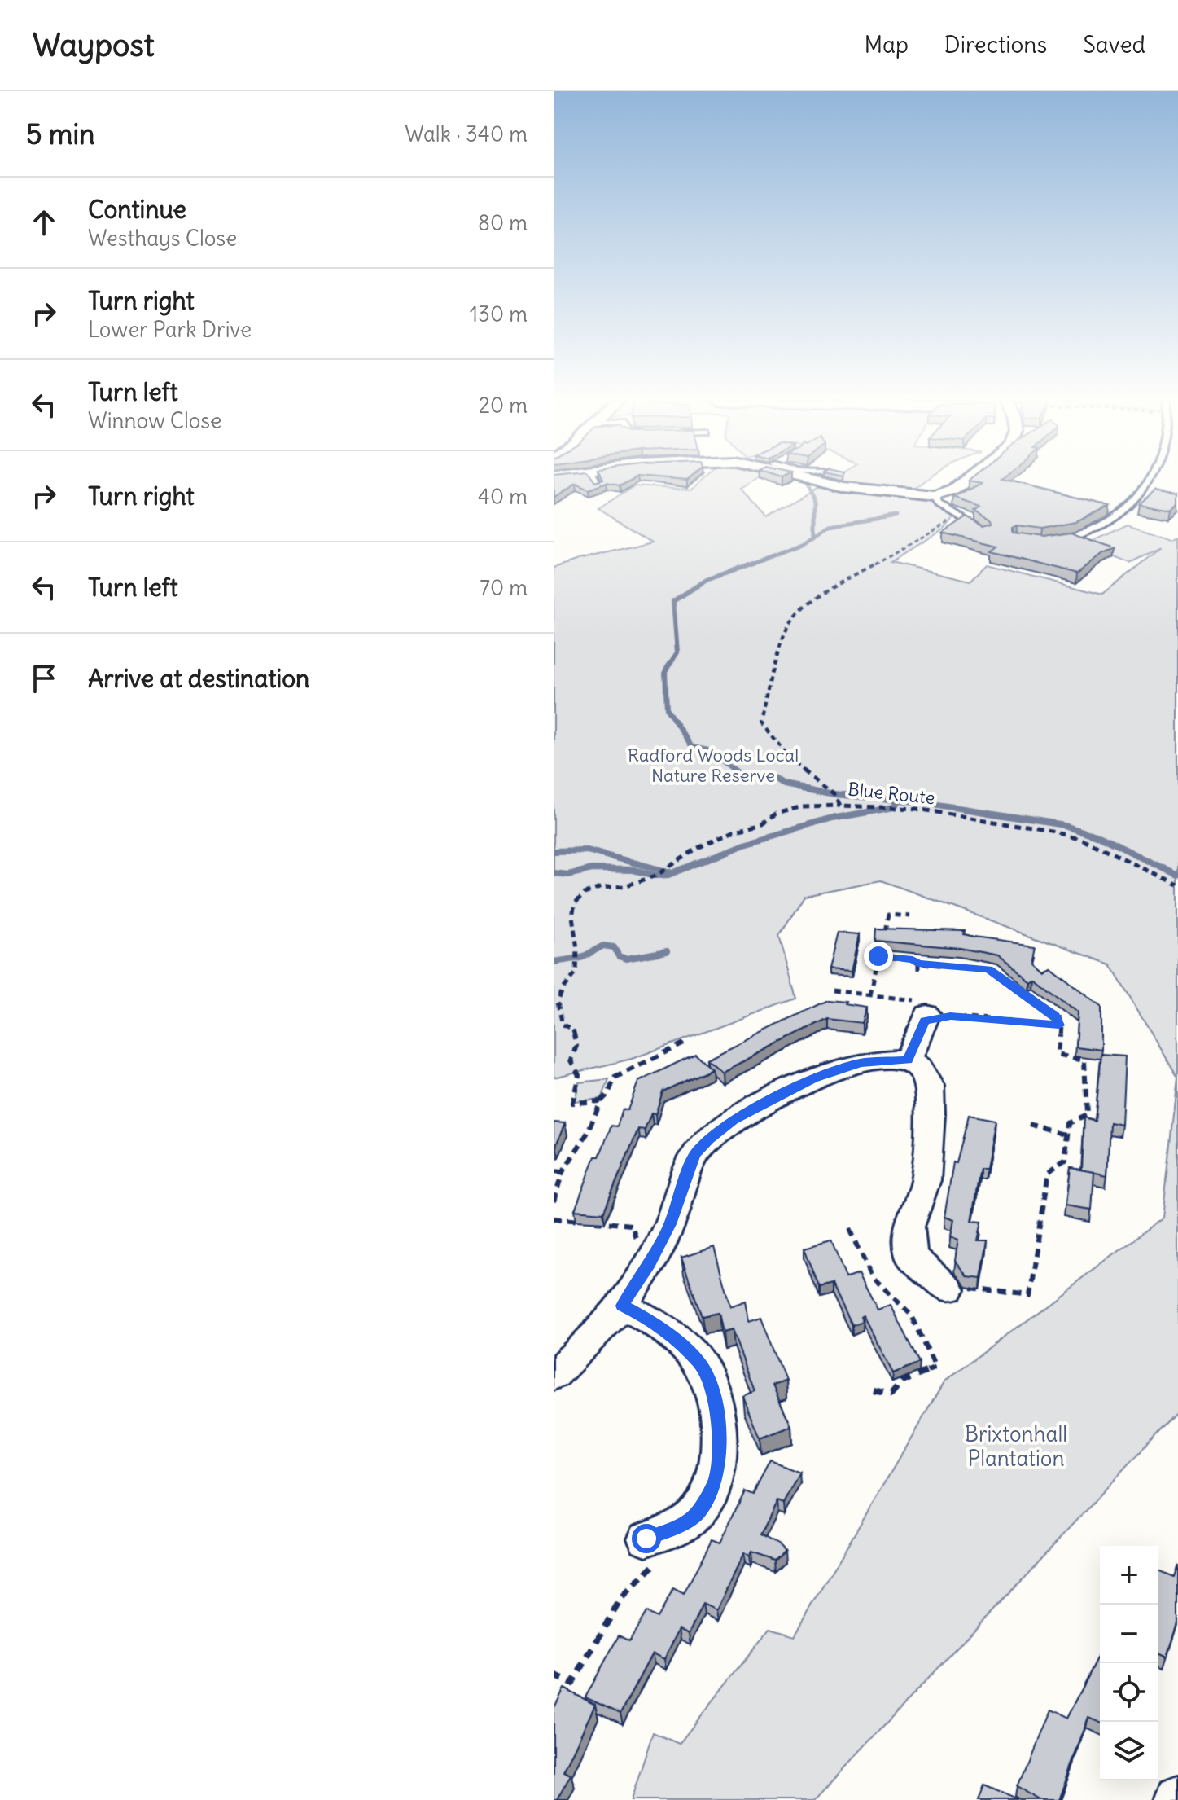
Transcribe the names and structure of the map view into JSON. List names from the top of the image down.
{
  "streets": {
    "path": ["Blue Route"]
  },
  "parks": ["Radford Woods Local Nature Reserve", "Brixtonhall Plantation"],
  "page": {
    "header": "Waypost",
    "nav": ["Map", "Directions", "Saved"],
    "heading": ["5 min", "Walk · 340 m"],
    "list": [
      ["Continue", "Westhays Close", "80 m"],
      ["Turn right", "Lower Park Drive", "130 m"],
      ["Turn left", "Winnow Close", "20 m"],
      ["Turn right", "40 m"],
      ["Turn left", "70 m"],
      "Arrive at destination"
    ],
    "map_buttons": ["+", "−"]
  }
}
